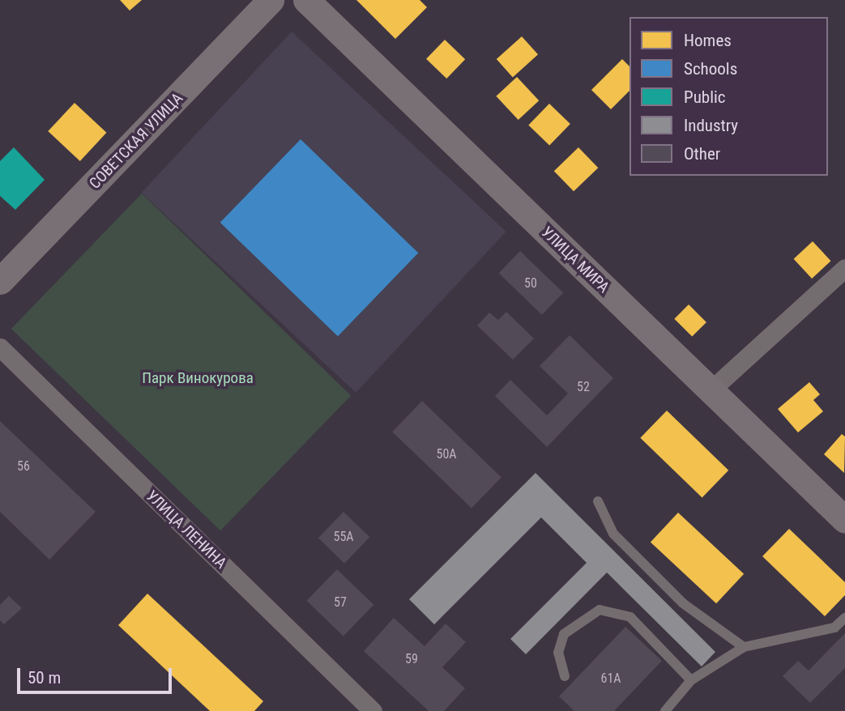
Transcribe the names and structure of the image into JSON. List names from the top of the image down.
{
  "streets": {
    "main road": ["СОВЕТСКАЯ УЛИЦА", "УЛИЦА МИРА"],
    "street": ["УЛИЦА ЛЕНИНА"]
  },
  "parks": ["Парк Винокурова"],
  "house_numbers": [
    "50",
    "52",
    "50А",
    "56",
    "55А",
    "57",
    "59",
    "61А"
  ],
  "legend": [
    "Homes",
    "Schools",
    "Public",
    "Industry",
    "Other"
  ],
  "scale_bar": "50 m"
}
